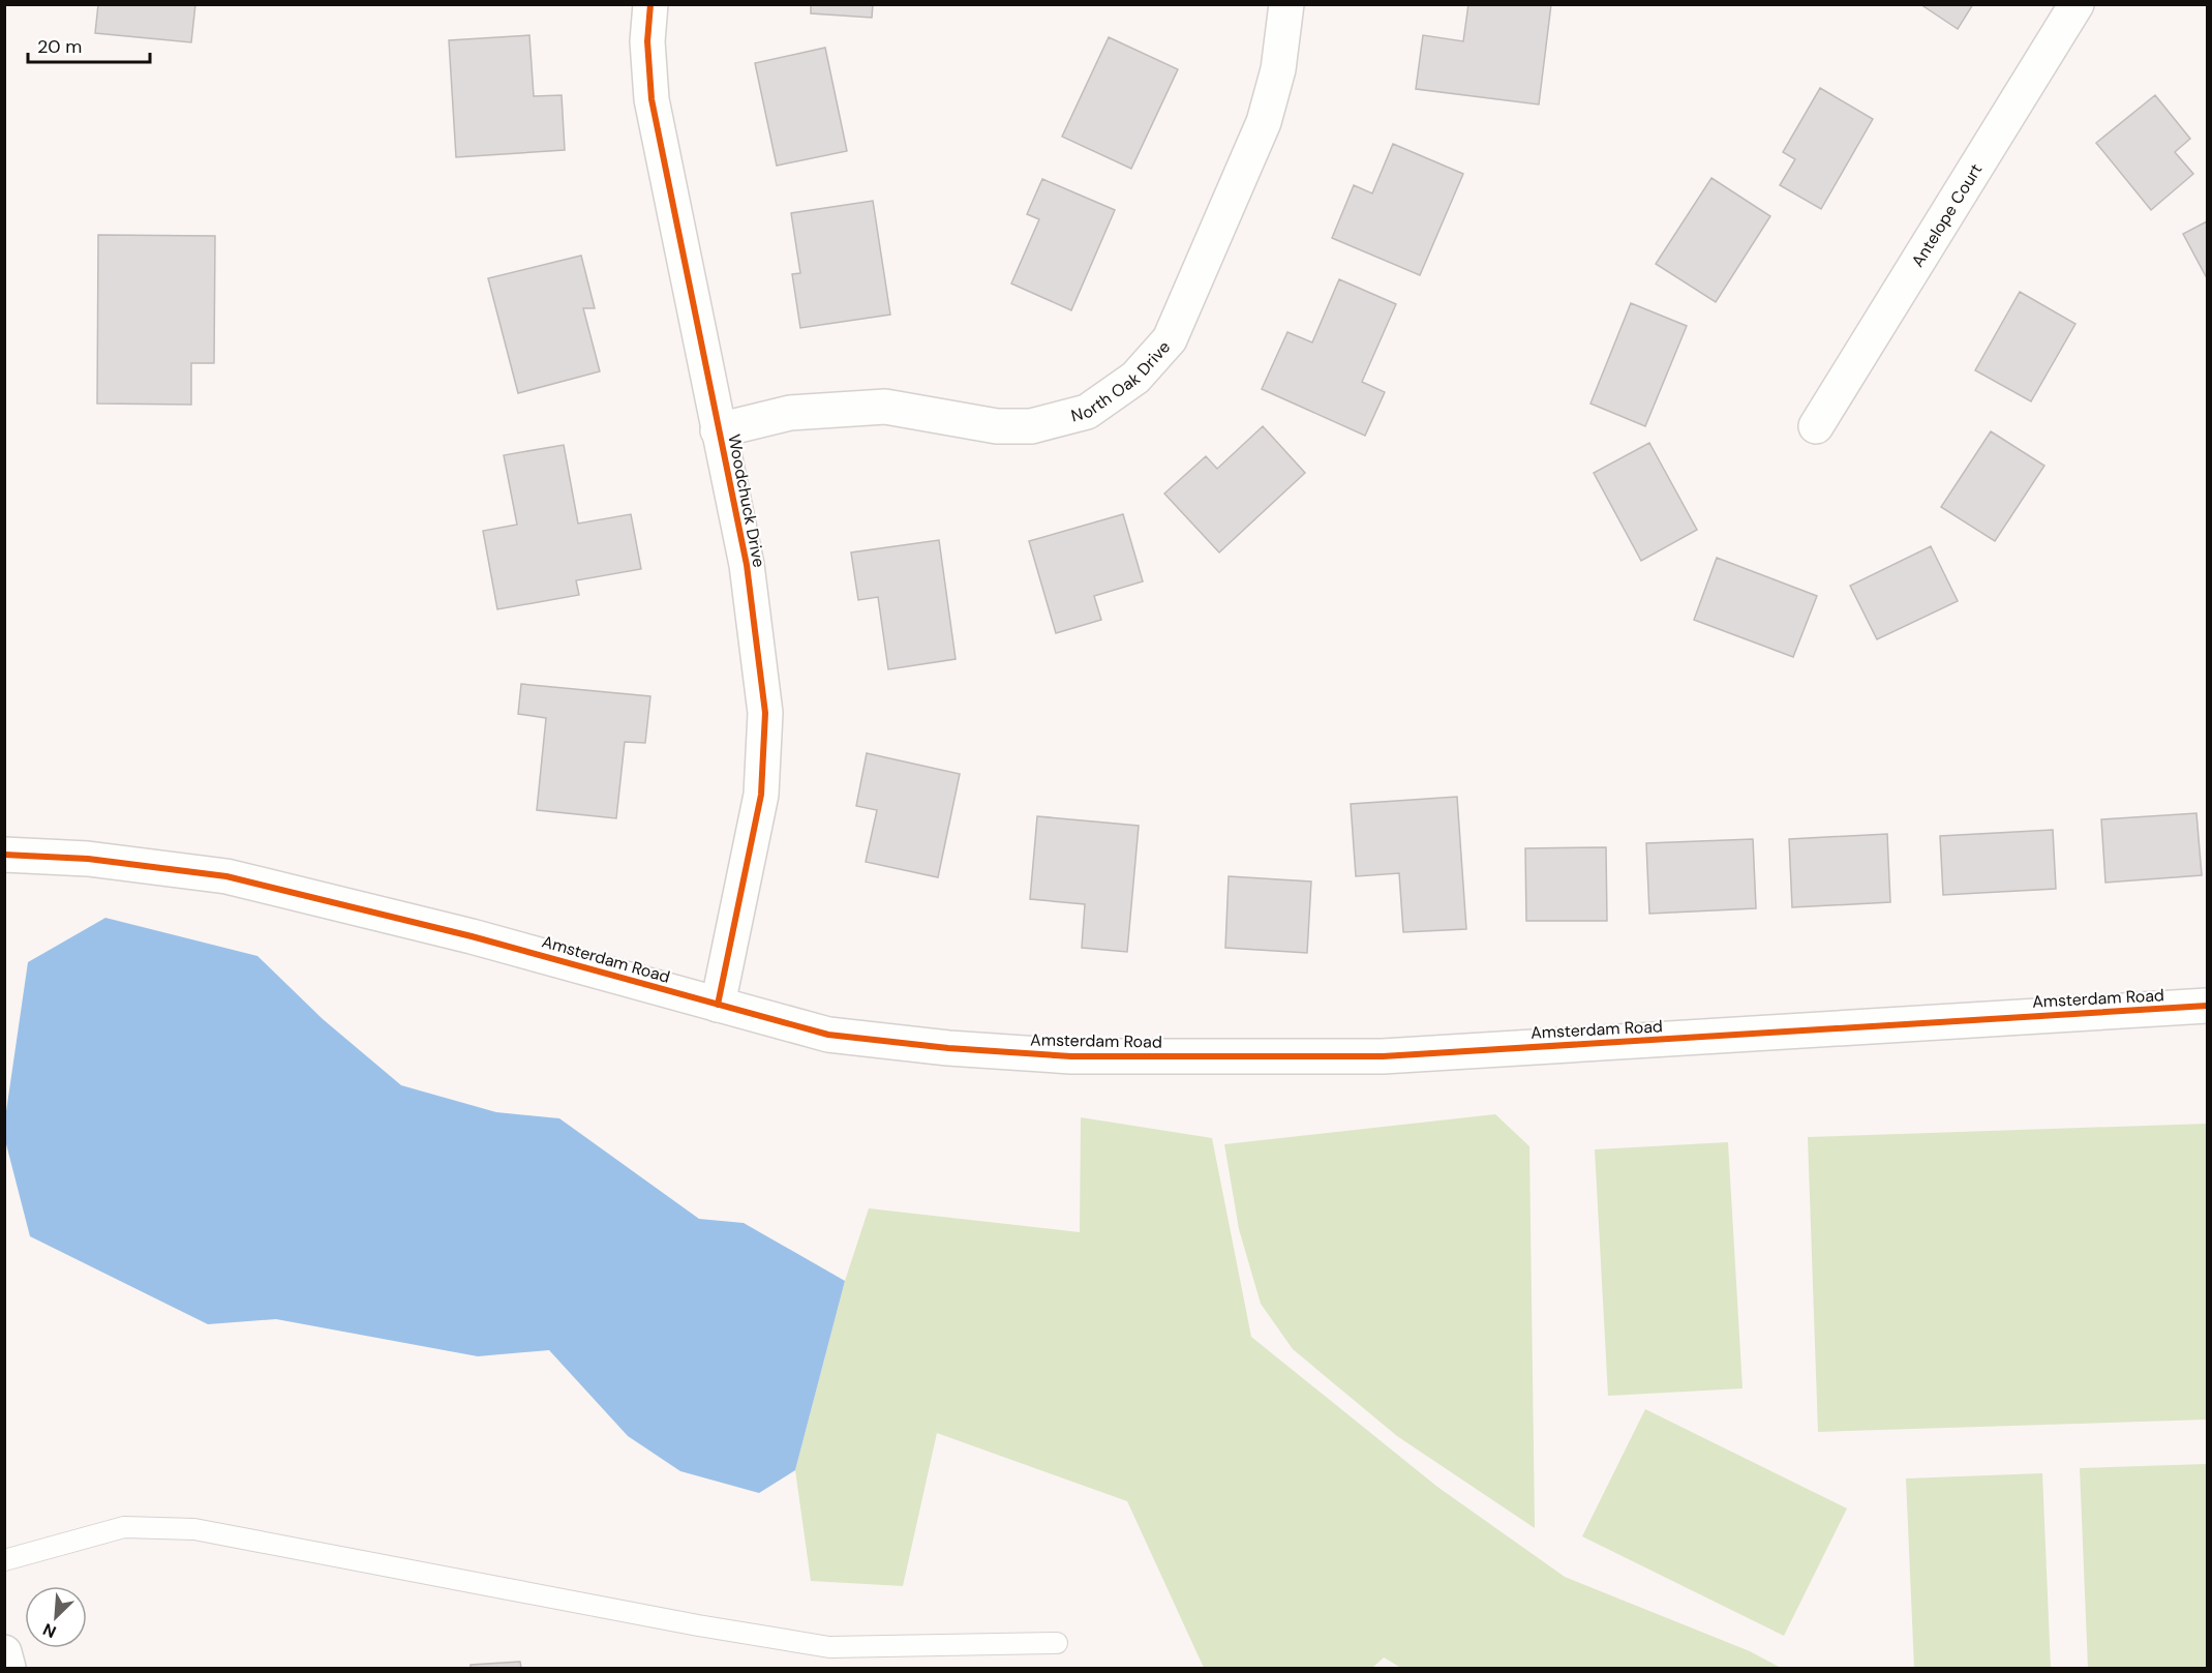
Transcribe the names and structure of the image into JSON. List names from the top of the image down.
{
  "streets": {
    "street": [
      "Antelope Court",
      "North Oak Drive",
      "Woodchuck Drive",
      "Amsterdam Road"
    ]
  },
  "crossings": [
    ["North Oak Drive", "Woodchuck Drive"],
    ["Woodchuck Drive", "Amsterdam Road"]
  ],
  "scale_bar": "20 m",
  "north": "bottom left"
}
